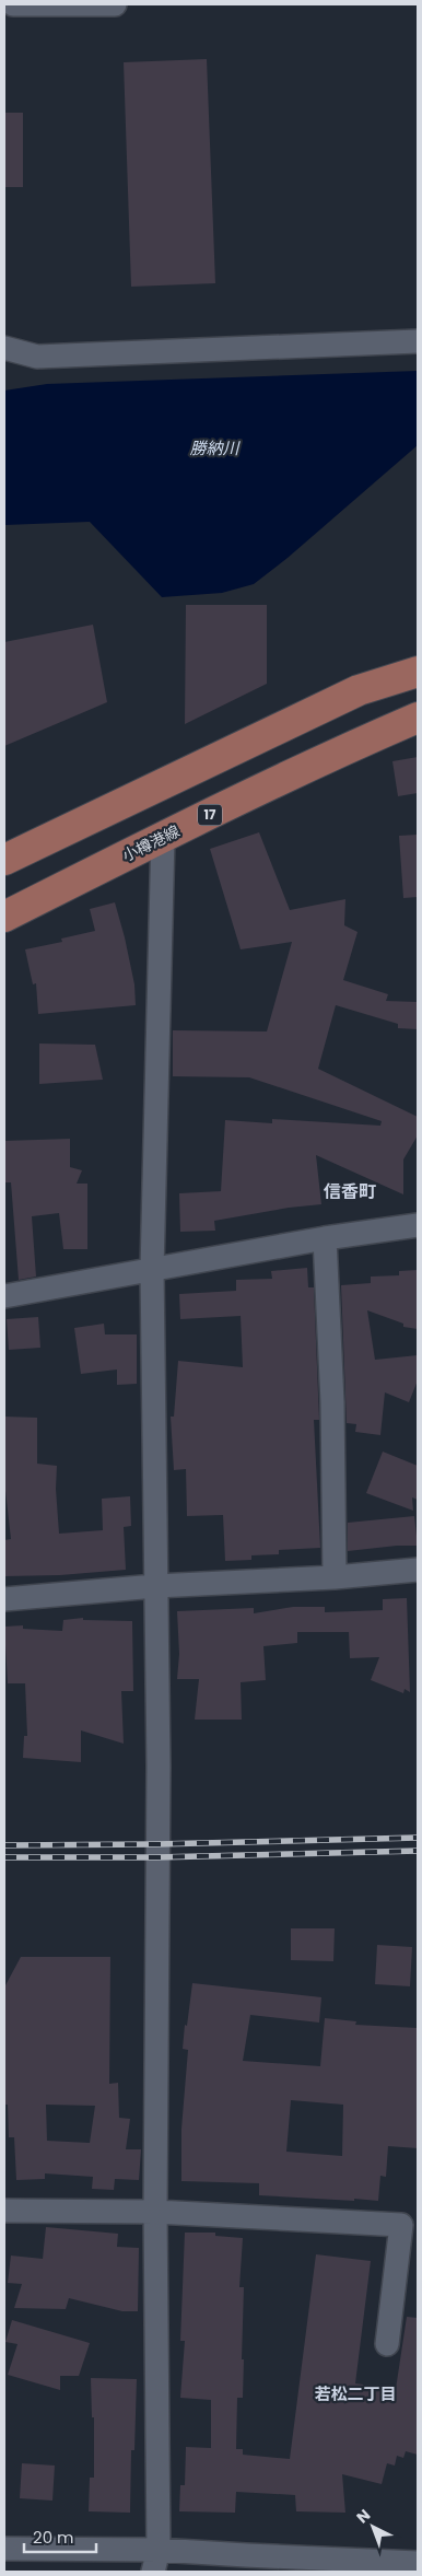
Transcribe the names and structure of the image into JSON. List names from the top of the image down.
{
  "streets": {
    "main road": ["17", "小樽港線"]
  },
  "districts": ["信香町", "若松二丁目"],
  "water": ["勝納川"],
  "scale_bar": "20 m",
  "north": "top left"
}
